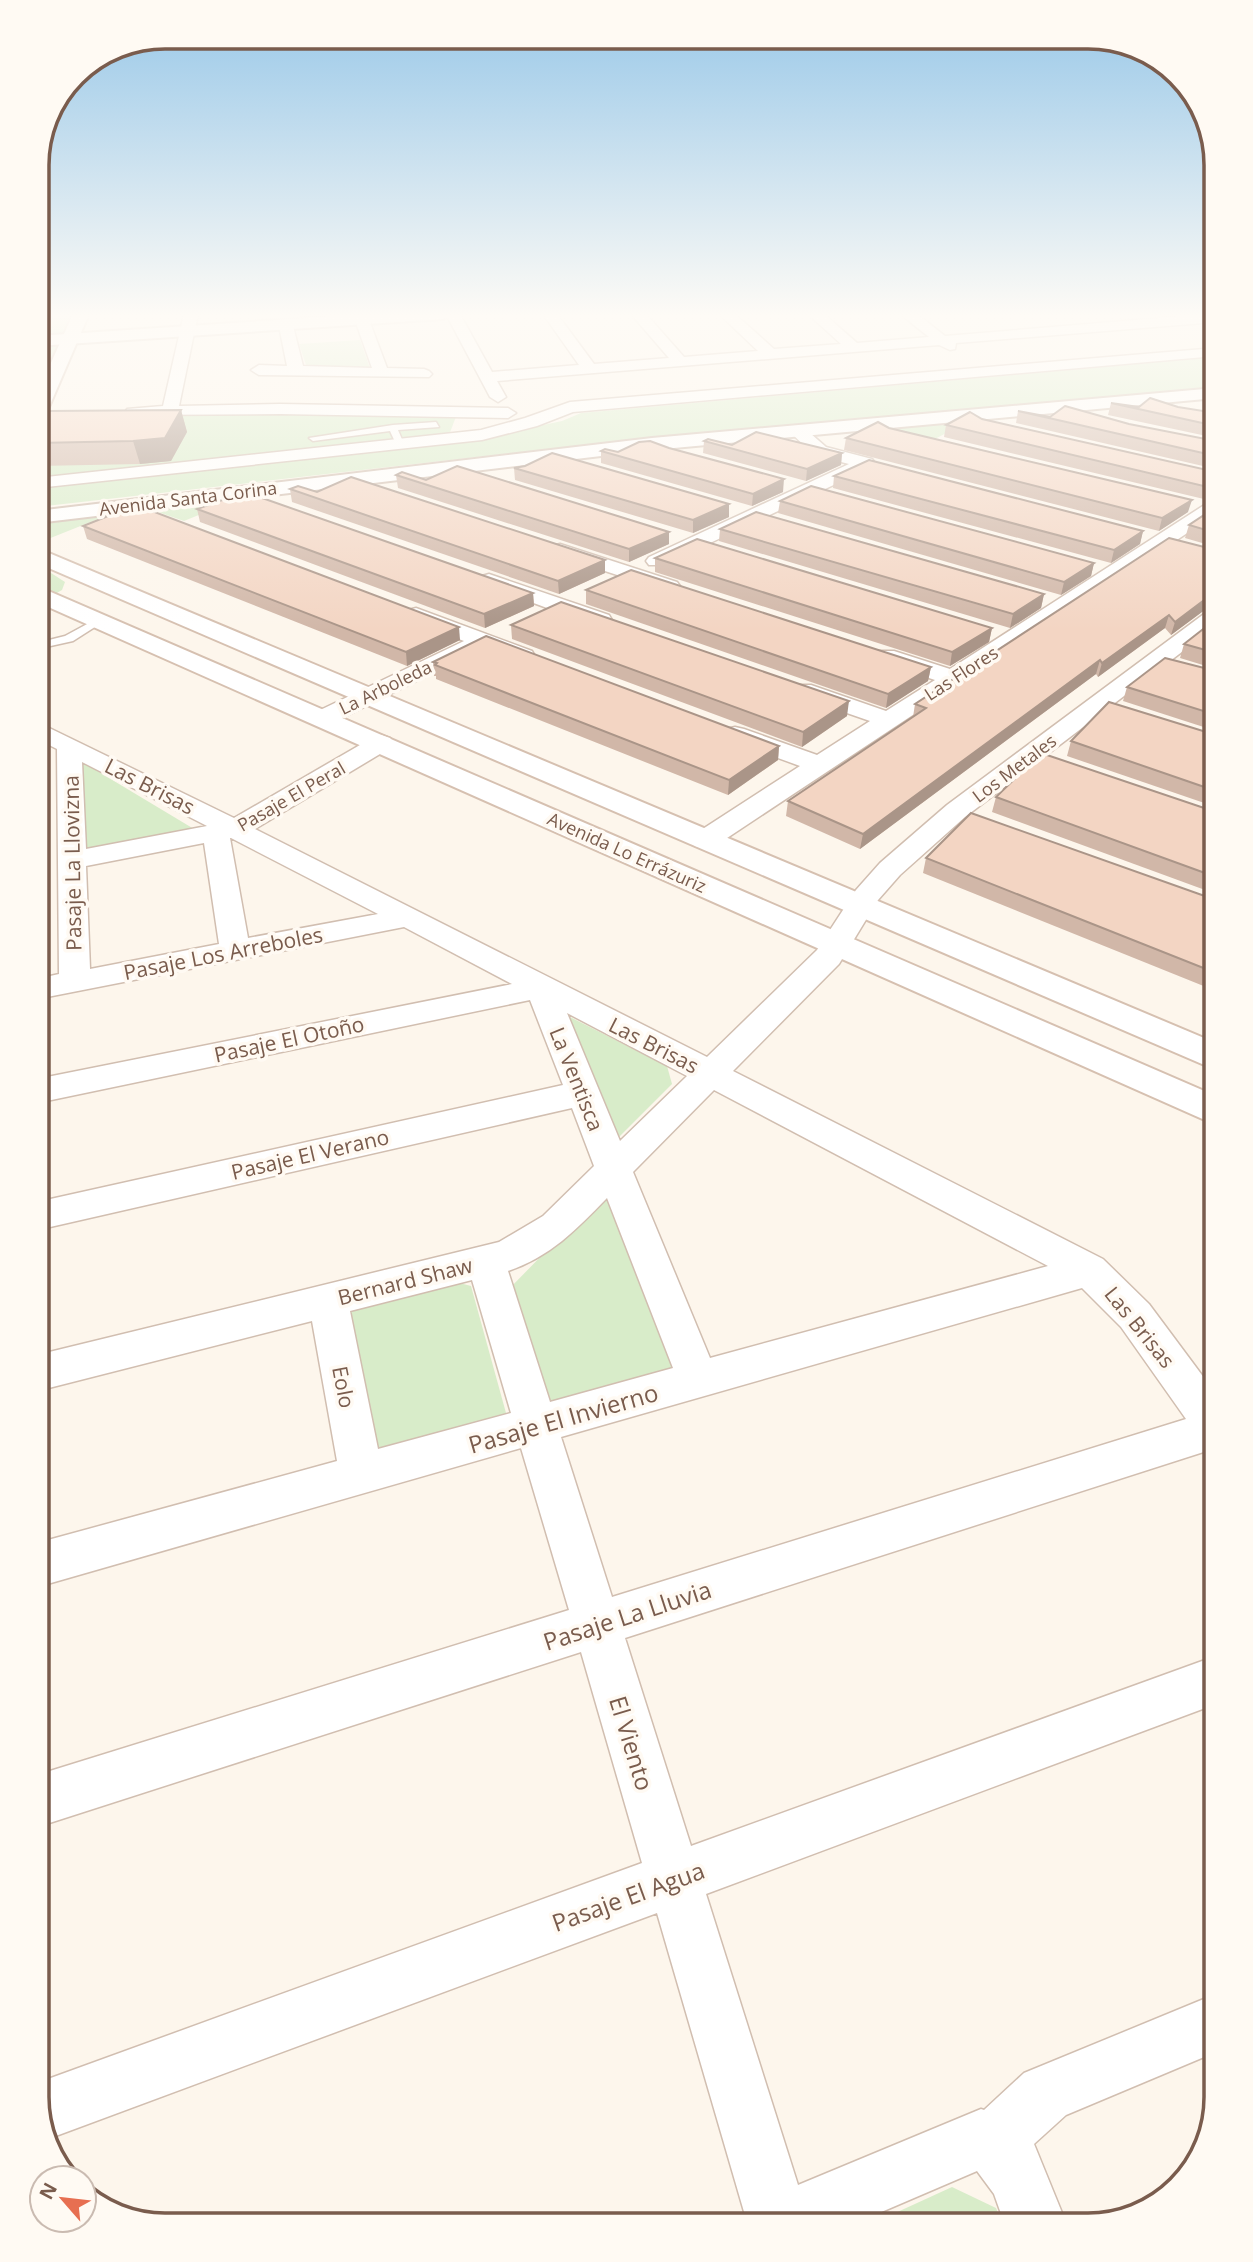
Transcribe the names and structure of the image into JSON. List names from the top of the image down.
{
  "streets": {
    "main road": ["Avenida Santa Corina", "Avenida Lo Errázuriz"],
    "street": [
      "Las Flores",
      "La Arboleda",
      "Los Metales",
      "Las Brisas",
      "Pasaje El Peral",
      "Pasaje La Llovizna",
      "Pasaje Los Arreboles",
      "Pasaje El Otoño",
      "La Ventisca",
      "Pasaje El Verano",
      "Bernard Shaw",
      "Eolo",
      "Pasaje El Invierno",
      "Pasaje La Lluvia",
      "El Viento",
      "Pasaje El Agua"
    ]
  },
  "crossings": [
    ["Las Flores", "Avenida Lo Errázuriz"],
    ["La Arboleda", "Avenida Lo Errázuriz"],
    ["Los Metales", "Avenida Lo Errázuriz"],
    ["Las Brisas", "Pasaje El Peral"],
    ["Las Brisas", "Pasaje La Llovizna"],
    ["Las Brisas", "Pasaje Los Arreboles"],
    ["Las Brisas", "Pasaje El Otoño"],
    ["Las Brisas", "La Ventisca"],
    ["Las Brisas", "Bernard Shaw"],
    ["Las Brisas", "Pasaje El Invierno"],
    ["Pasaje El Peral", "Avenida Lo Errázuriz"],
    ["Pasaje El Peral", "Pasaje La Llovizna"],
    ["Pasaje La Llovizna", "Pasaje Los Arreboles"],
    ["Pasaje El Otoño", "La Ventisca"],
    ["La Ventisca", "Pasaje El Verano"],
    ["La Ventisca", "Bernard Shaw"],
    ["La Ventisca", "Pasaje El Invierno"],
    ["Bernard Shaw", "Eolo"],
    ["Bernard Shaw", "El Viento"],
    ["Eolo", "Pasaje El Invierno"],
    ["Pasaje El Invierno", "El Viento"],
    ["Pasaje La Lluvia", "El Viento"],
    ["El Viento", "Pasaje El Agua"]
  ],
  "north": "top left"
}
